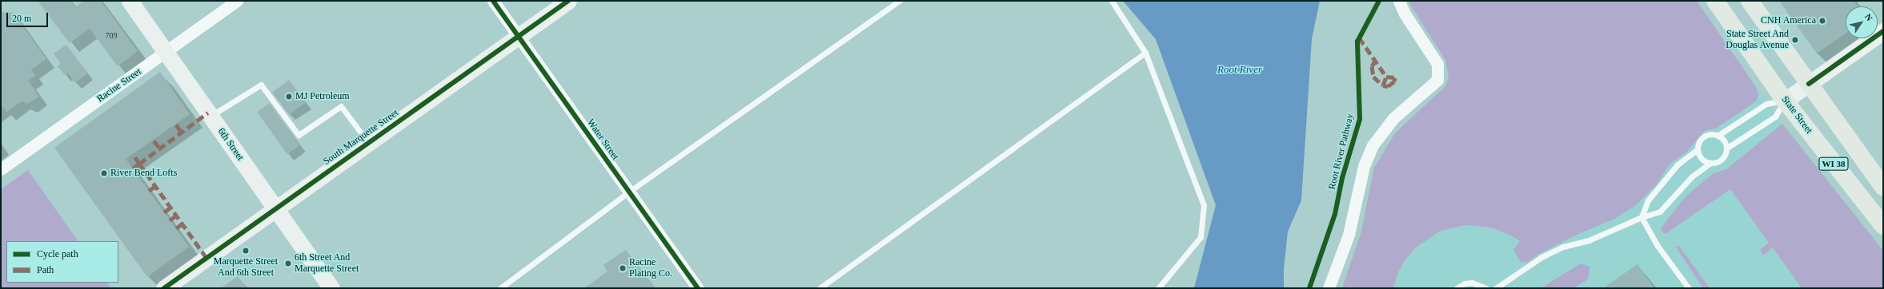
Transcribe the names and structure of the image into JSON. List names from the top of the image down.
{
  "streets": {
    "main road": ["State Street", "WI 38"],
    "street": [
      "Racine Street",
      "South Marquette Street",
      "Water Street",
      "6th Street"
    ],
    "cycle path": ["Root River Pathway"]
  },
  "crossings": [
    ["Racine Street", "6th Street"],
    ["South Marquette Street", "Water Street"],
    ["South Marquette Street", "6th Street"]
  ],
  "water": ["Root River"],
  "places": [
    "CNH America",
    "State Street And Douglas Avenue",
    "MJ Petroleum",
    "River Bend Lofts",
    "Marquette Street And 6th Street",
    "6th Street And Marquette Street",
    "Racine Plating Co."
  ],
  "house_numbers": ["709"],
  "legend": ["Cycle path", "Path"],
  "scale_bar": "20 m",
  "north": "top right"
}
